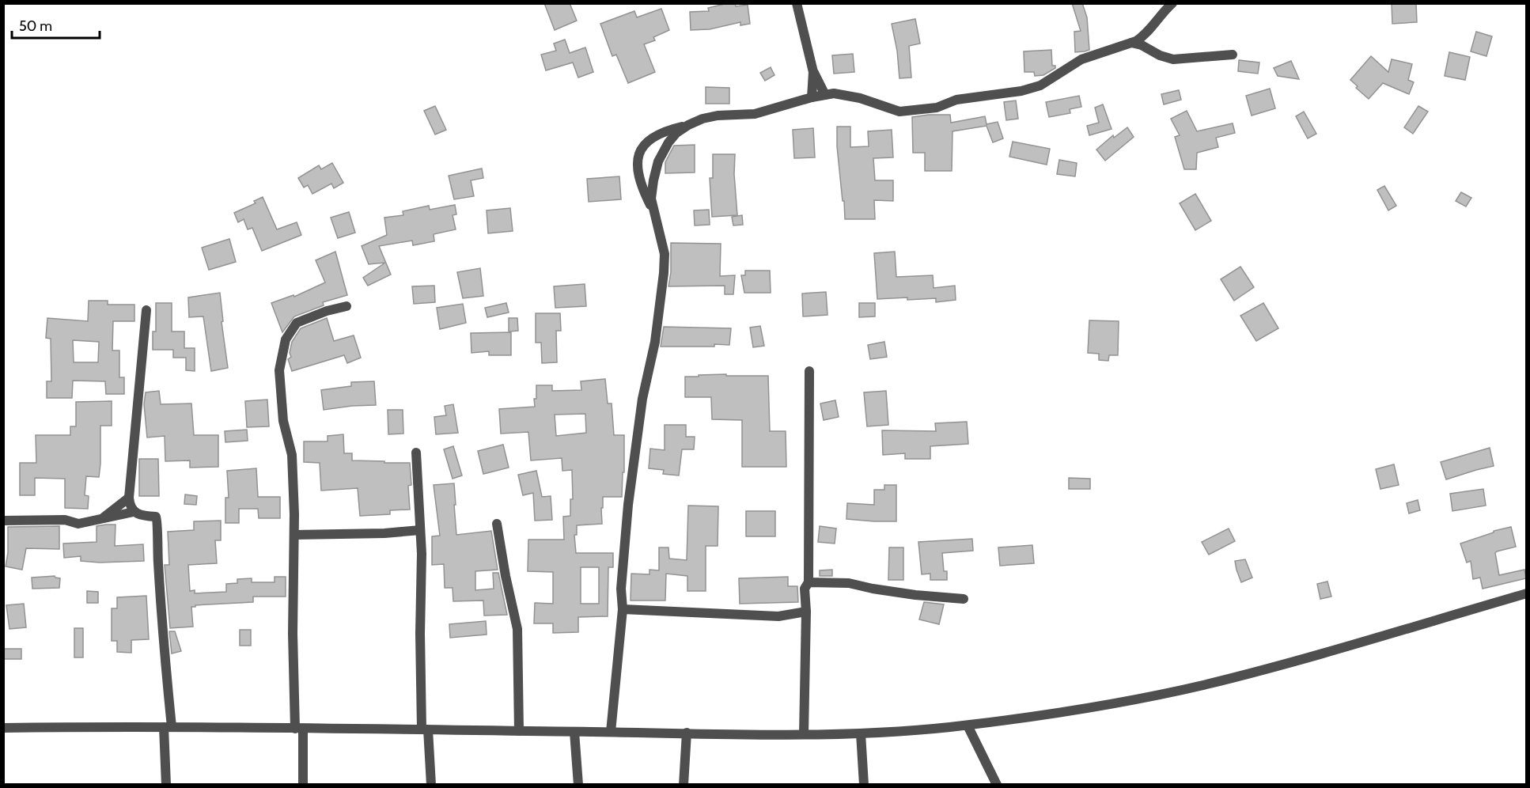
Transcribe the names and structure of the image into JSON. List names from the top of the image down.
{
  "scale_bar": "50 m"
}
